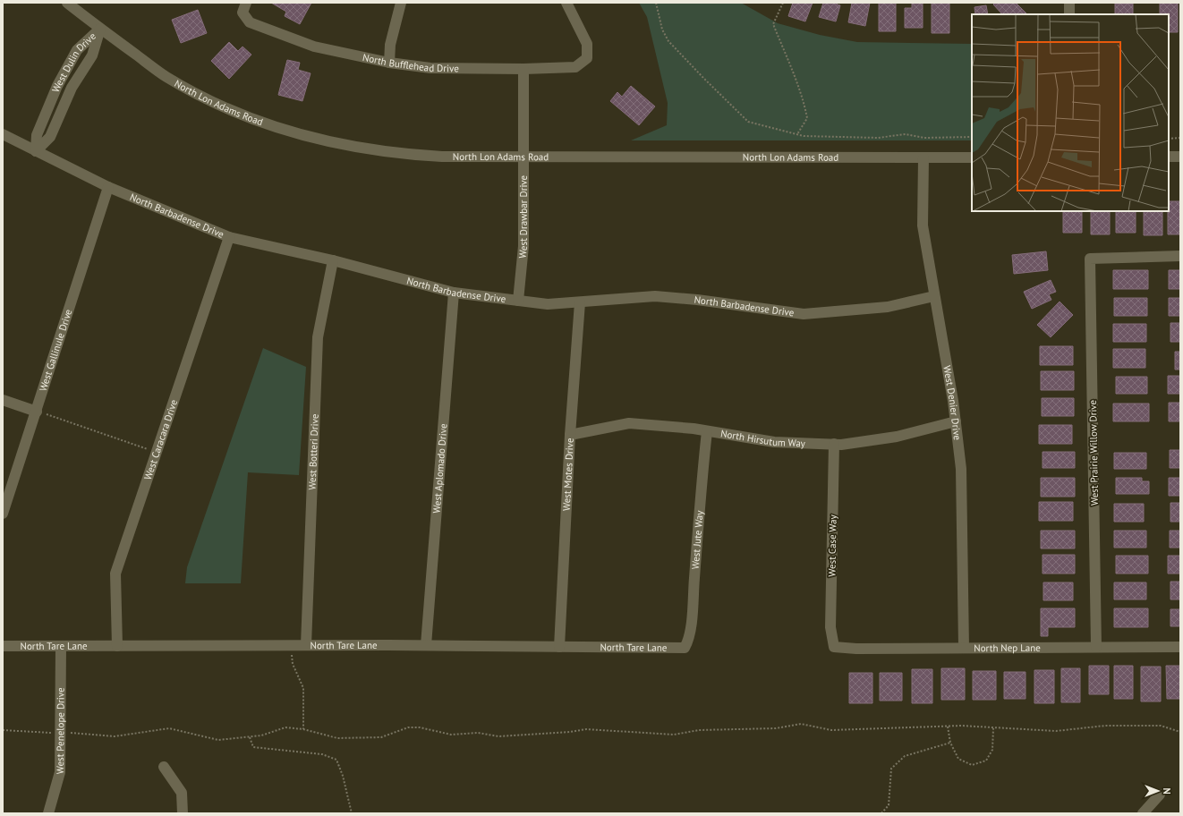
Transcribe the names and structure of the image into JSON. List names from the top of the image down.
{
  "streets": {
    "street": [
      "North Bufflehead Drive",
      "West Dulin Drive",
      "North Lon Adams Road",
      "North Barbadense Drive",
      "West Drawbar Drive",
      "West Gallinule Drive",
      "West Denier Drive",
      "North Hirsutum Way",
      "West Caracara Drive",
      "West Botteri Drive",
      "West Prairie Willow Drive",
      "West Aplomado Drive",
      "West Motes Drive",
      "West Jute Way",
      "West Case Way",
      "North Tare Lane",
      "North Nep Lane",
      "West Penelope Drive"
    ]
  },
  "crossings": [
    ["North Bufflehead Drive", "West Drawbar Drive"],
    ["West Dulin Drive", "North Lon Adams Road"],
    ["West Dulin Drive", "North Barbadense Drive"],
    ["North Lon Adams Road", "West Drawbar Drive"],
    ["North Lon Adams Road", "West Denier Drive"],
    ["North Barbadense Drive", "West Drawbar Drive"],
    ["North Barbadense Drive", "West Gallinule Drive"],
    ["North Barbadense Drive", "West Denier Drive"],
    ["North Barbadense Drive", "West Caracara Drive"],
    ["North Barbadense Drive", "West Botteri Drive"],
    ["North Barbadense Drive", "West Aplomado Drive"],
    ["North Barbadense Drive", "West Motes Drive"],
    ["West Denier Drive", "North Hirsutum Way"],
    ["West Denier Drive", "North Nep Lane"],
    ["North Hirsutum Way", "West Motes Drive"],
    ["North Hirsutum Way", "West Jute Way"],
    ["North Hirsutum Way", "West Case Way"],
    ["West Caracara Drive", "North Tare Lane"],
    ["West Botteri Drive", "North Tare Lane"],
    ["West Prairie Willow Drive", "North Nep Lane"],
    ["West Aplomado Drive", "North Tare Lane"],
    ["West Motes Drive", "North Tare Lane"],
    ["West Jute Way", "North Tare Lane"],
    ["West Case Way", "North Nep Lane"],
    ["North Tare Lane", "West Penelope Drive"]
  ],
  "north": "right"
}
